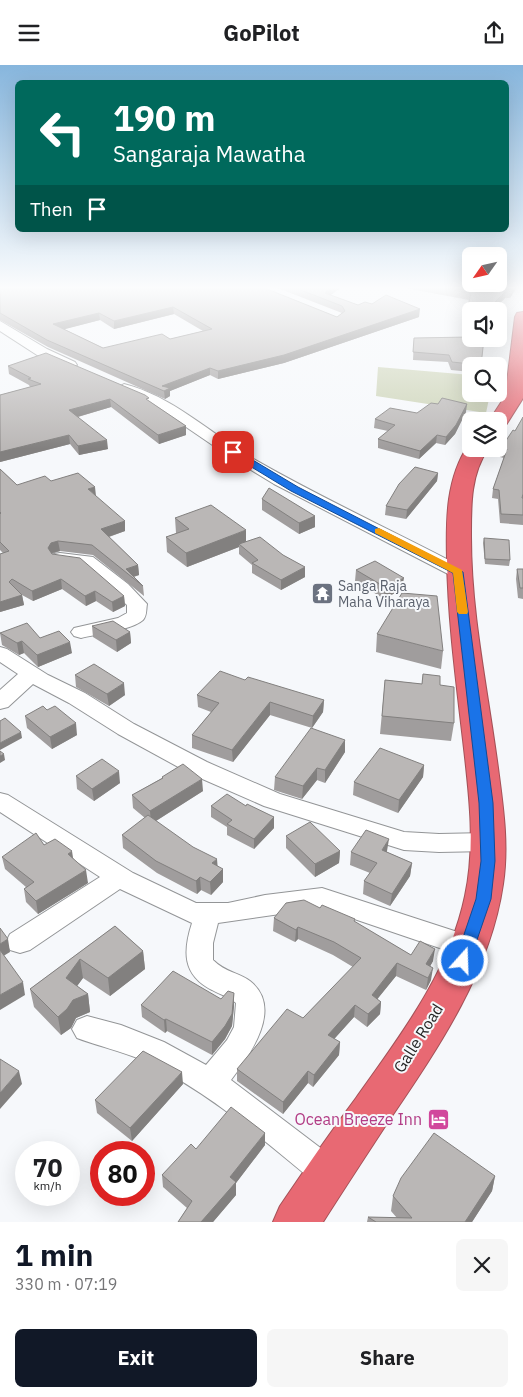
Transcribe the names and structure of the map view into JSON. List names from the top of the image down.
{
  "streets": {
    "highway": ["Galle Road"]
  },
  "places": {
    "temple": ["Sanga Raja Maha Viharaya"],
    "hotel": ["Ocean Breeze Inn"]
  },
  "north": "bottom left",
  "page": {
    "header": "GoPilot",
    "turn": ["190 m", "Sangaraja Mawatha"],
    "then": "Then",
    "speed": "70 km/h",
    "limit": "80",
    "heading": ["1 min", "330 m · 07:19"],
    "buttons": ["Exit", "Share"]
  }
}
